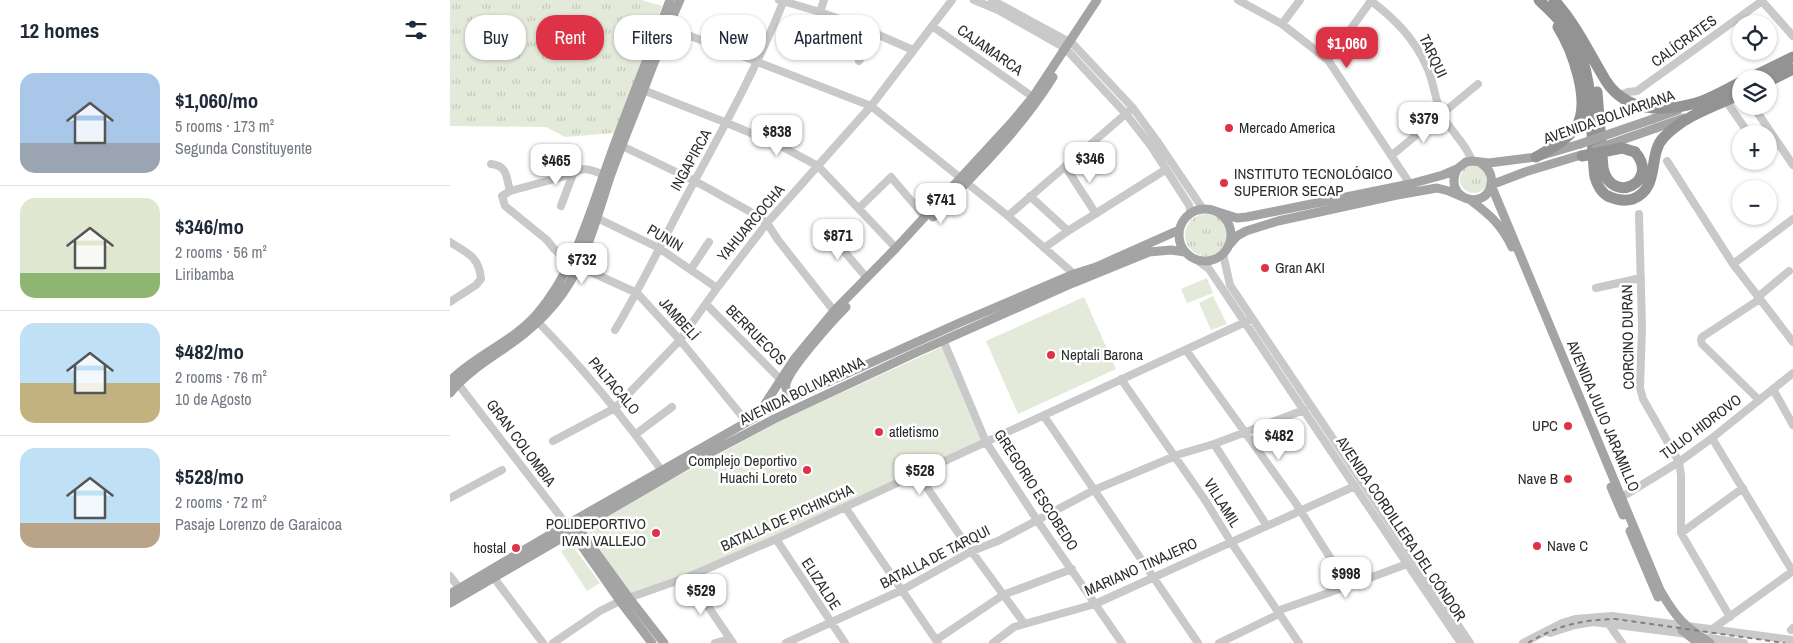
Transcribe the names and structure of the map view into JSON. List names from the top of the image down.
{
  "streets": {
    "highway": ["AVENIDA BOLIVARIANA"],
    "main road": ["AVENIDA JULIO JARAMILLO"],
    "street": [
      "CALÍCRATES",
      "CAJAMARCA",
      "TARQUI",
      "INGAPIRCA",
      "YAHUARCOCHA",
      "PUNIN",
      "JAMBELÍ",
      "BERRUECOS",
      "CORCINO DURAN",
      "PALTACALO",
      "TULIO HIDROVO",
      "GRAN COLOMBIA",
      "GREGORIO ESCOBEDO",
      "VILLAMIL",
      "BATALLA DE PICHINCHA",
      "AVENIDA CORDILLERA DEL CÓNDOR",
      "BATALLA DE TARQUI",
      "MARIANO TINAJERO",
      "ELIZALDE"
    ]
  },
  "crossings": [
    ["CAJAMARCA", "YAHUARCOCHA"],
    ["TARQUI", "AVENIDA BOLIVARIANA"],
    ["TARQUI", "AVENIDA JULIO JARAMILLO"],
    ["AVENIDA BOLIVARIANA", "JAMBELÍ"],
    ["AVENIDA BOLIVARIANA", "PALTACALO"],
    ["AVENIDA BOLIVARIANA", "AVENIDA JULIO JARAMILLO"],
    ["AVENIDA BOLIVARIANA", "GRAN COLOMBIA"],
    ["AVENIDA BOLIVARIANA", "GREGORIO ESCOBEDO"],
    ["AVENIDA BOLIVARIANA", "AVENIDA CORDILLERA DEL CÓNDOR"],
    ["INGAPIRCA", "PUNIN"],
    ["INGAPIRCA", "JAMBELÍ"],
    ["YAHUARCOCHA", "PUNIN"],
    ["YAHUARCOCHA", "JAMBELÍ"],
    ["YAHUARCOCHA", "BERRUECOS"],
    ["YAHUARCOCHA", "PALTACALO"],
    ["CORCINO DURAN", "TULIO HIDROVO"],
    ["AVENIDA JULIO JARAMILLO", "TULIO HIDROVO"],
    ["GREGORIO ESCOBEDO", "BATALLA DE PICHINCHA"],
    ["GREGORIO ESCOBEDO", "BATALLA DE TARQUI"],
    ["GREGORIO ESCOBEDO", "MARIANO TINAJERO"],
    ["VILLAMIL", "BATALLA DE PICHINCHA"],
    ["VILLAMIL", "BATALLA DE TARQUI"],
    ["VILLAMIL", "MARIANO TINAJERO"],
    ["BATALLA DE PICHINCHA", "AVENIDA CORDILLERA DEL CÓNDOR"],
    ["BATALLA DE PICHINCHA", "ELIZALDE"],
    ["AVENIDA CORDILLERA DEL CÓNDOR", "MARIANO TINAJERO"],
    ["BATALLA DE TARQUI", "ELIZALDE"]
  ],
  "places": [
    "Mercado America",
    "INSTITUTO TECNOLÓGICO SUPERIOR SECAP",
    "Gran AKI",
    "Neptali Barona",
    "UPC",
    "atletismo",
    "Complejo Deportivo Huachi Loreto",
    "Nave B",
    "POLIDEPORTIVO IVAN VALLEJO",
    "Nave C",
    "hostal"
  ],
  "page": {
    "heading": "12 homes",
    "map_buttons": ["+", "−"],
    "chip": [
      "Buy",
      "Rent",
      "Filters",
      "New",
      "Apartment"
    ],
    "price": [
      "$1,060",
      "$379",
      "$838",
      "$346",
      "$465",
      "$741",
      "$871",
      "$732",
      "$482",
      "$528",
      "$998",
      "$529"
    ],
    "list": [
      {
        "name": "$1,060/mo",
        "note": "5 rooms · 173 m² · Segunda Constituyente"
      },
      {
        "name": "$346/mo",
        "note": "2 rooms · 56 m² · Liribamba"
      },
      {
        "name": "$482/mo",
        "note": "2 rooms · 76 m² · 10 de Agosto"
      },
      {
        "name": "$528/mo",
        "note": "2 rooms · 72 m² · Pasaje Lorenzo de Garaicoa"
      }
    ]
  }
}
